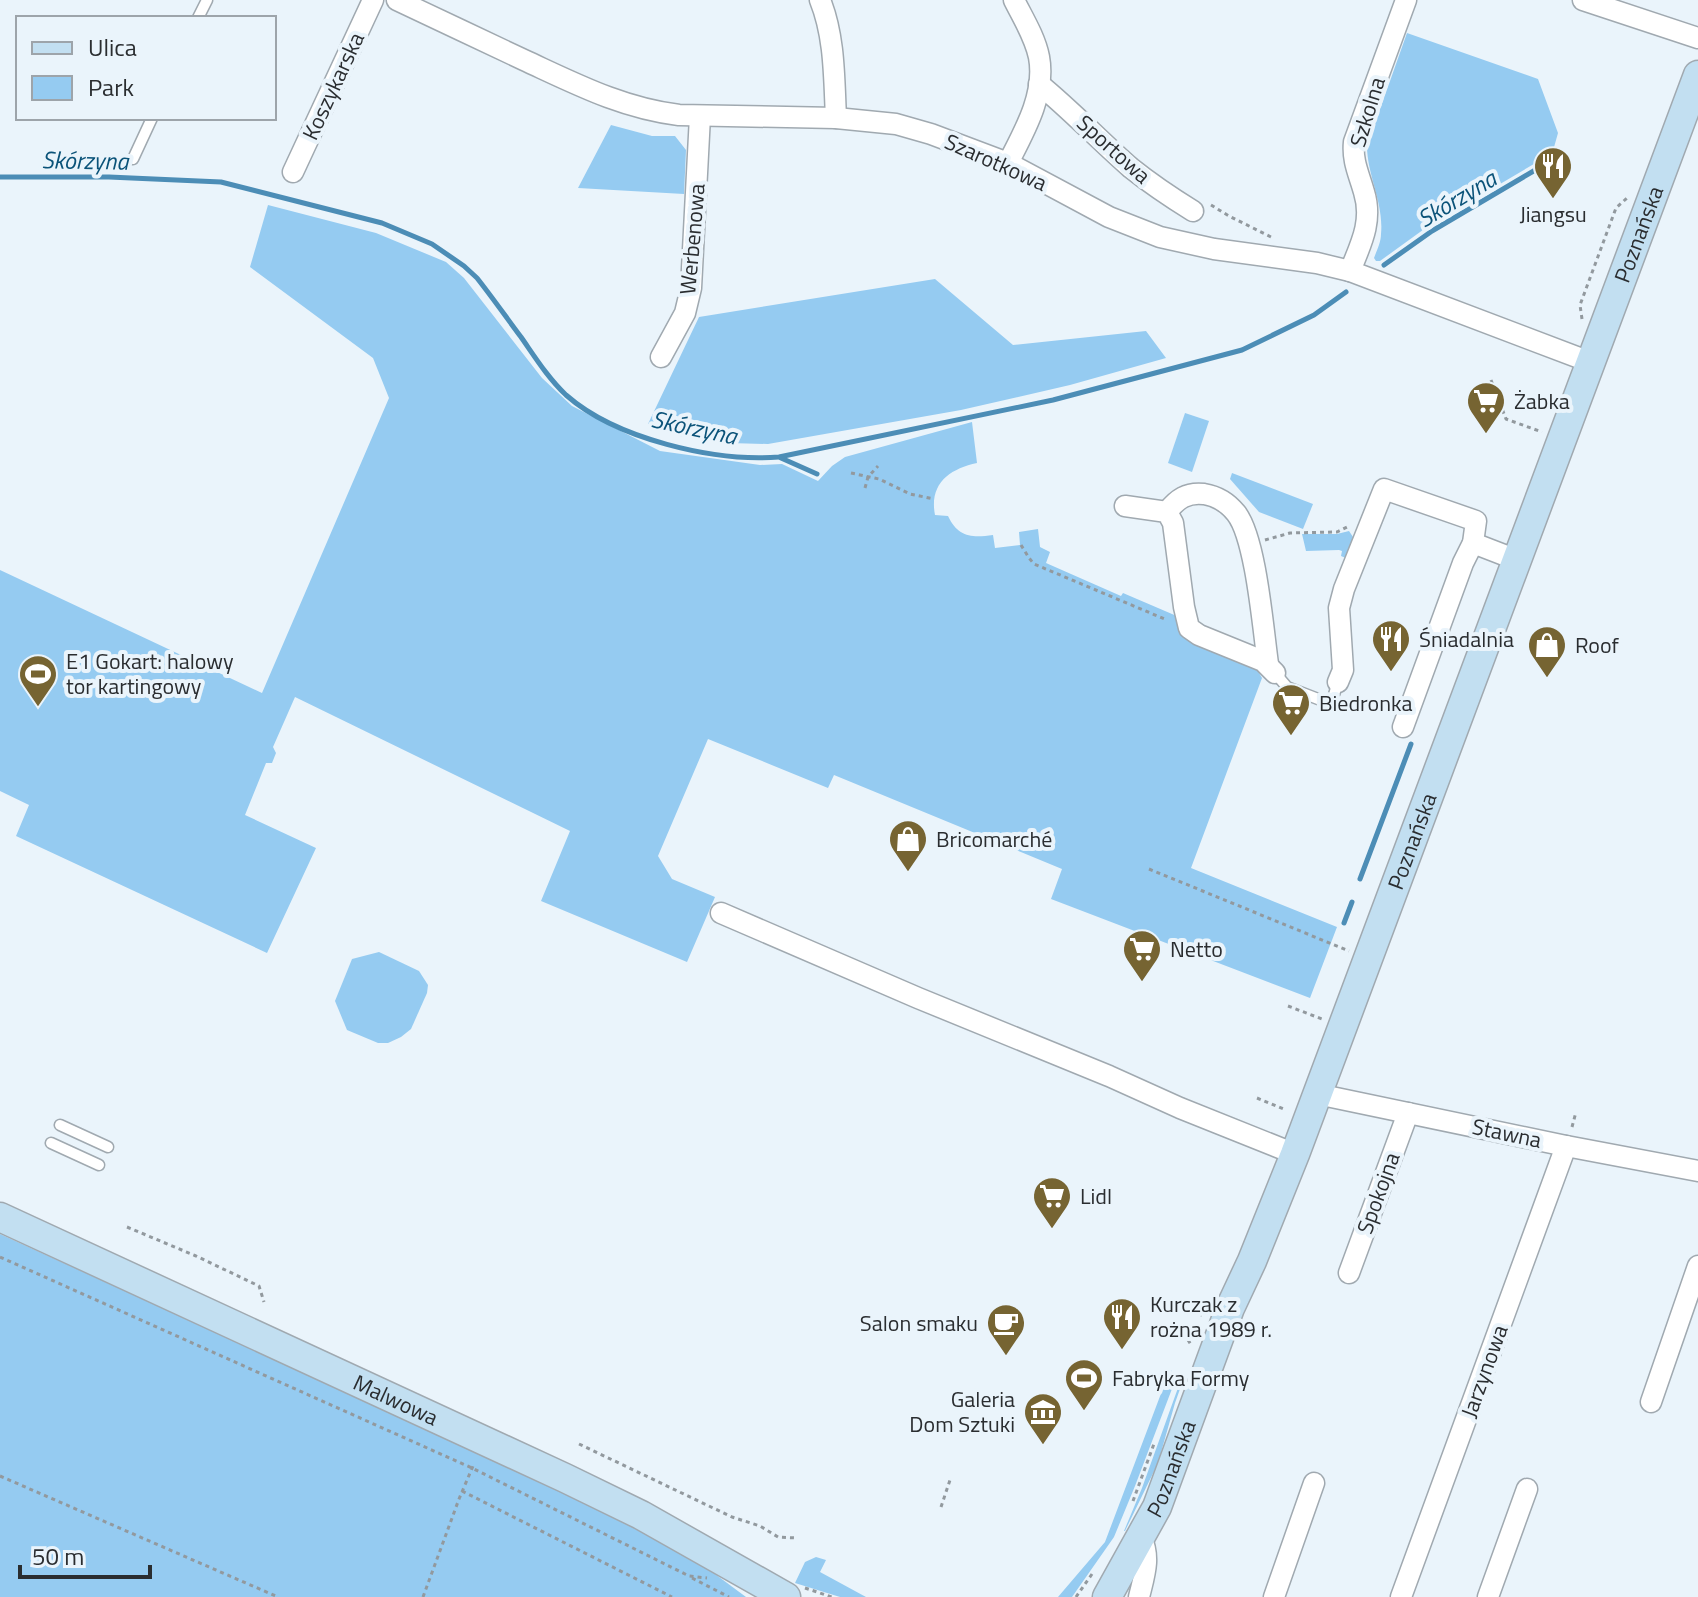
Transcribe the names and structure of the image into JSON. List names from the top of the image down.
{
  "streets": {
    "street": [
      "Koszykarska",
      "Szkolna",
      "Sportowa",
      "Szarotkowa",
      "Poznańska",
      "Werbenowa",
      "Stawna",
      "Spokojna",
      "Jarzynowa",
      "Malwowa"
    ]
  },
  "crossings": [
    ["Szkolna", "Szarotkowa"],
    ["Szarotkowa", "Poznańska"],
    ["Szarotkowa", "Werbenowa"],
    ["Poznańska", "Stawna"],
    ["Stawna", "Spokojna"],
    ["Stawna", "Jarzynowa"]
  ],
  "water": ["Skórzyna"],
  "places": {
    "restaurant": ["Jiangsu", "Śniadalnia", "Kurczak z rożna 1989 r."],
    "supermarket": [
      "Żabka",
      "Biedronka",
      "Netto",
      "Lidl"
    ],
    "shop": ["Roof", "Bricomarché"],
    "sports": ["E1 Gokart: halowy tor kartingowy", "Fabryka Formy"],
    "cafe": ["Salon smaku"],
    "museum": ["Galeria Dom Sztuki"]
  },
  "legend": ["Ulica", "Park"],
  "scale_bar": "50 m"
}
